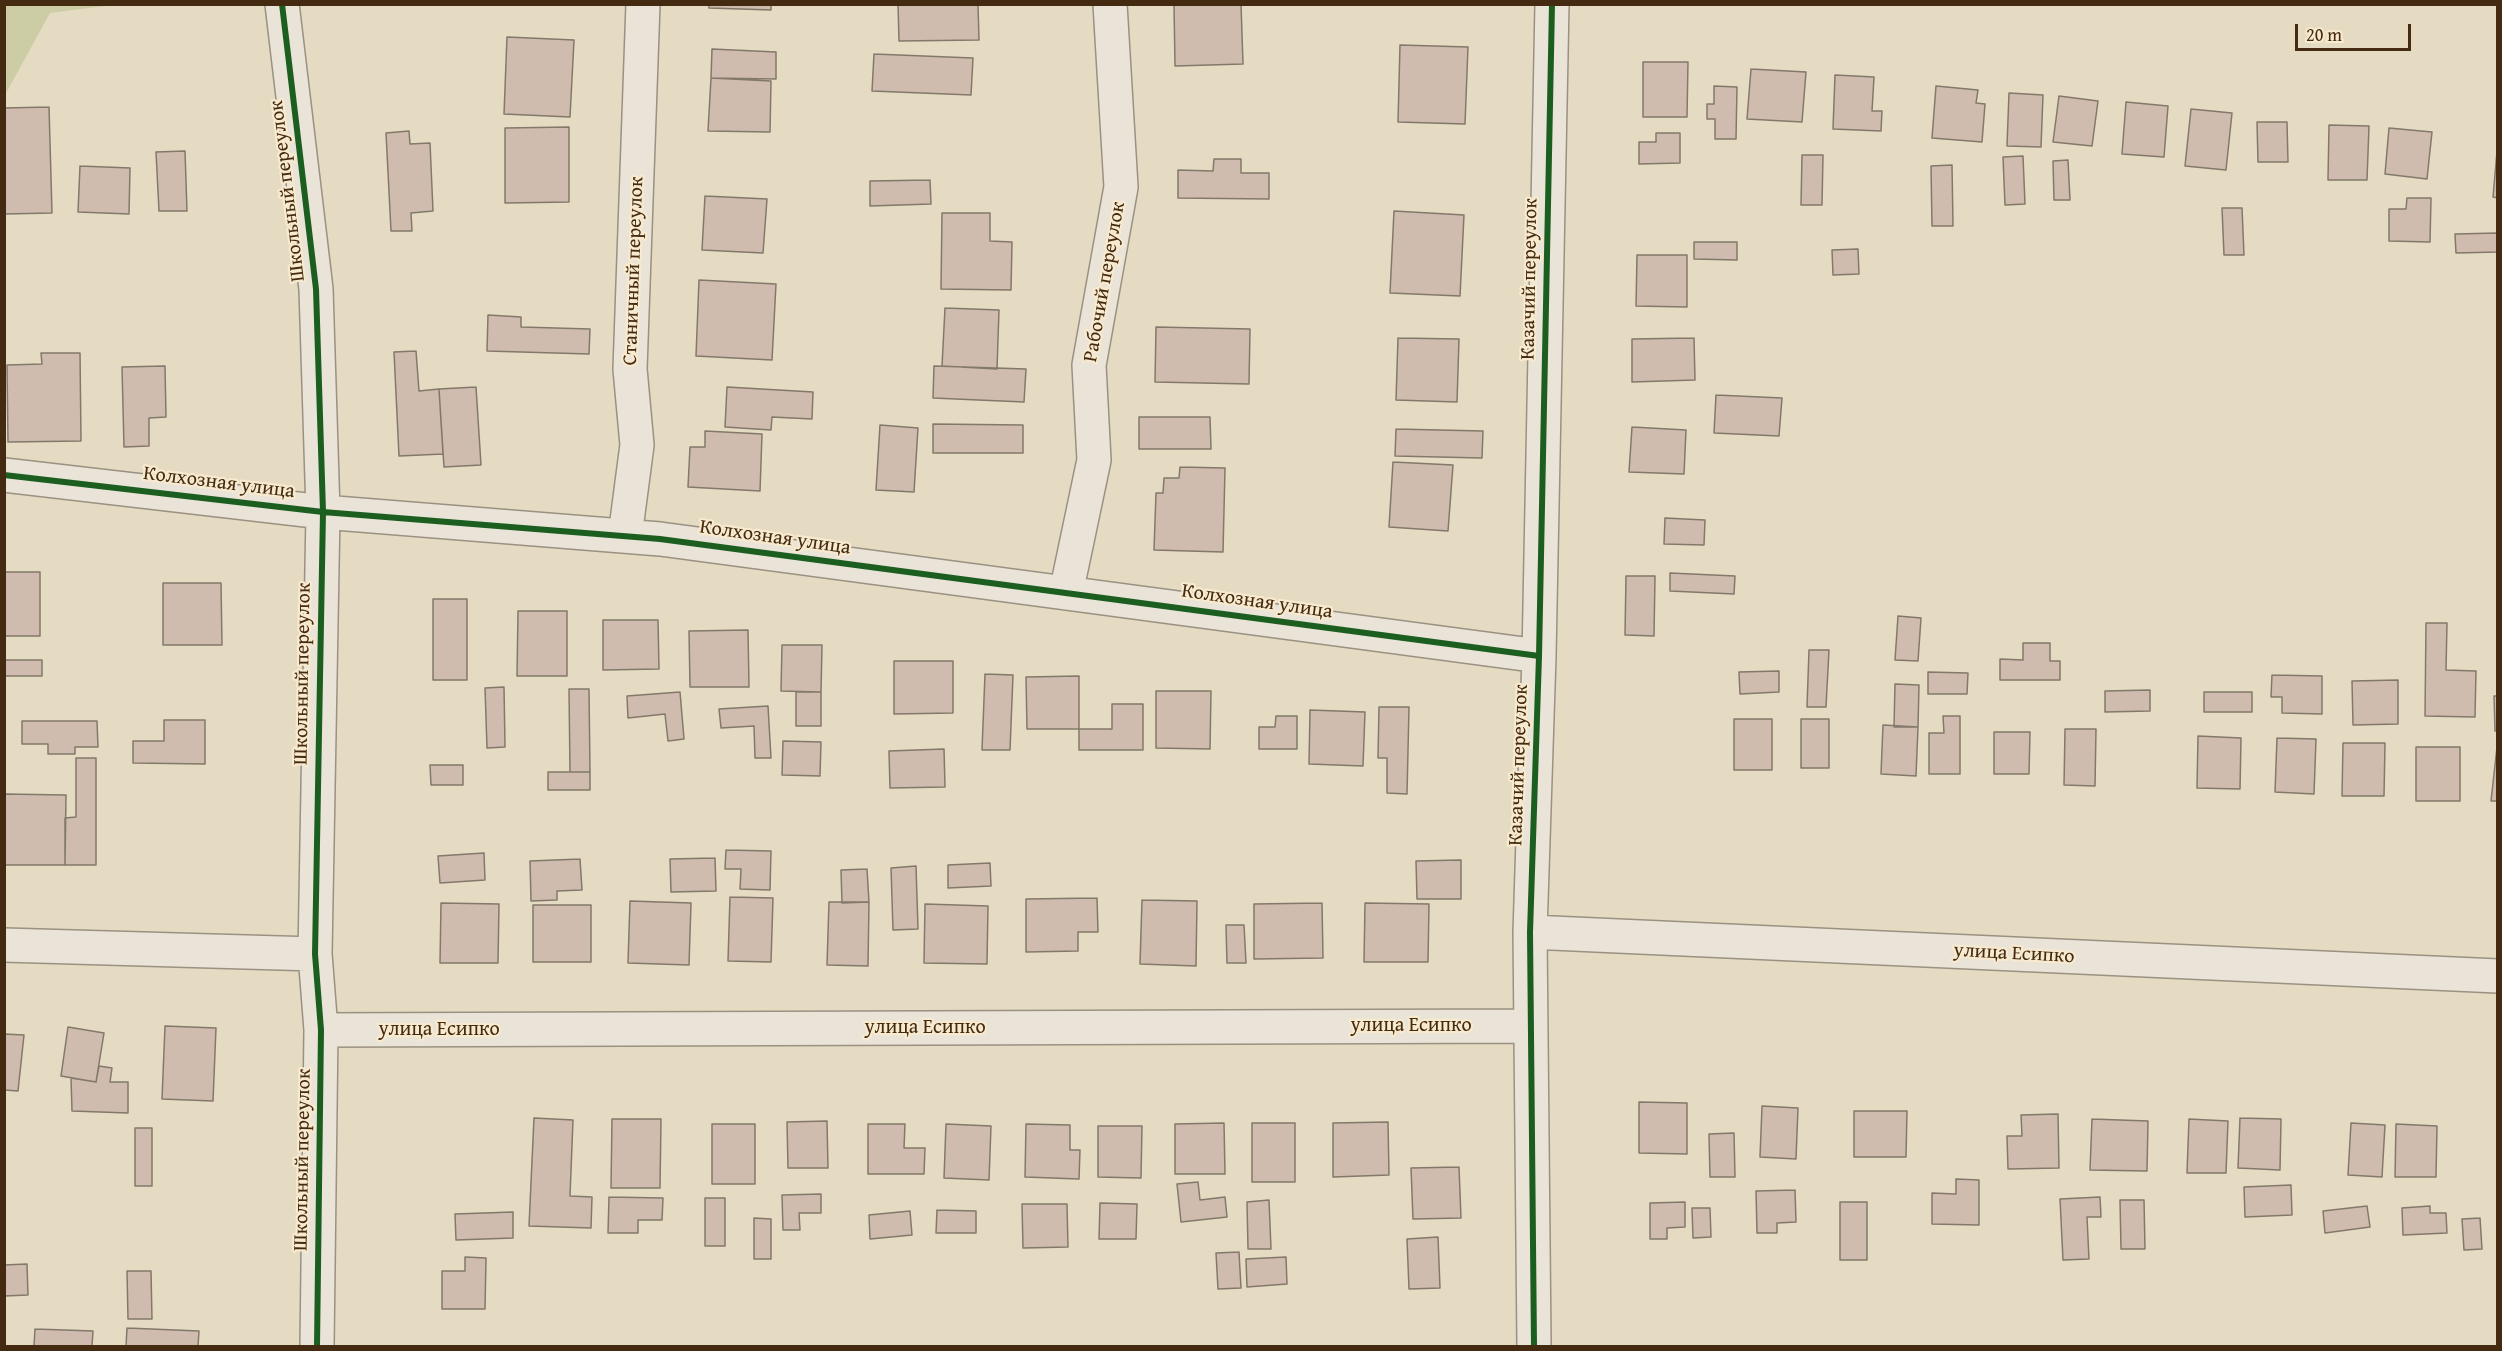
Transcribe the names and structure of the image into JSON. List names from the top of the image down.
{
  "streets": {
    "street": [
      "Школьный переулок",
      "Станичный переулок",
      "Казачий переулок",
      "Рабочий переулок",
      "Колхозная улица",
      "улица Есипко"
    ]
  },
  "crossings": [
    ["Школьный переулок", "Колхозная улица"],
    ["Школьный переулок", "улица Есипко"],
    ["Станичный переулок", "Колхозная улица"],
    ["Казачий переулок", "Колхозная улица"],
    ["Казачий переулок", "улица Есипко"],
    ["Рабочий переулок", "Колхозная улица"]
  ],
  "scale_bar": "20 m"
}
